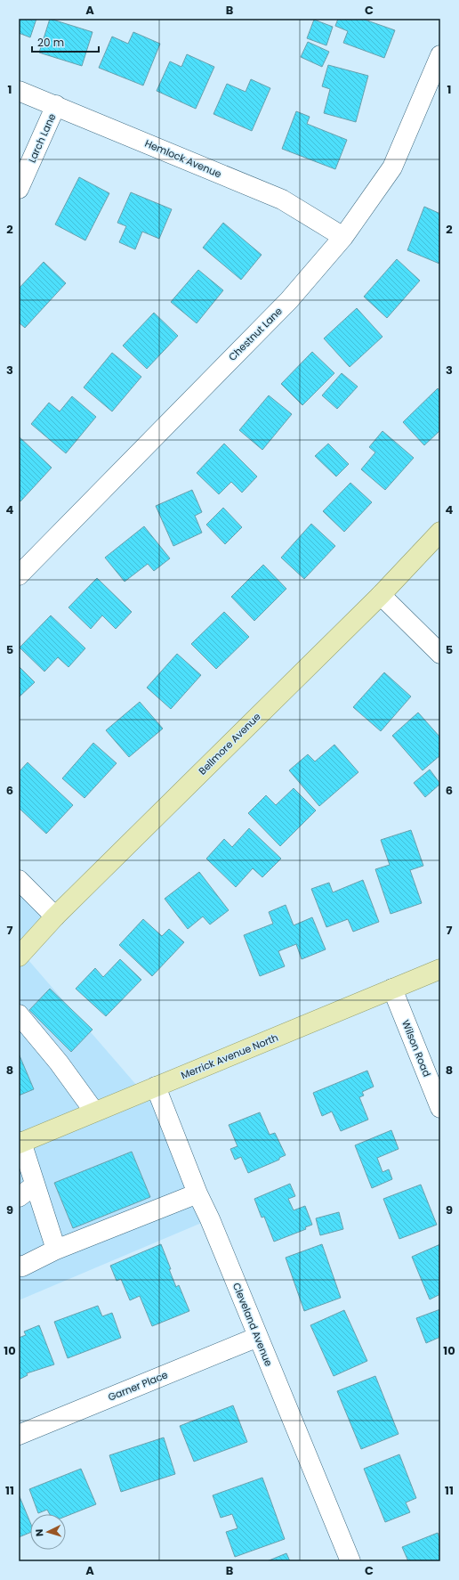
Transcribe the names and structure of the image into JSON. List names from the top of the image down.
{
  "streets": {
    "main road": ["Bellmore Avenue", "Merrick Avenue North"],
    "street": [
      "Larch Lane",
      "Hemlock Avenue",
      "Chestnut Lane",
      "Wilson Road",
      "Cleveland Avenue",
      "Garner Place"
    ]
  },
  "crossings": [
    ["Larch Lane", "Hemlock Avenue"],
    ["Hemlock Avenue", "Chestnut Lane"],
    ["Wilson Road", "Merrick Avenue North"],
    ["Merrick Avenue North", "Cleveland Avenue"],
    ["Cleveland Avenue", "Garner Place"]
  ],
  "scale_bar": "20 m",
  "north": "left",
  "grid": {
    "columns": ["A", "B", "C"],
    "rows": [
      "1",
      "2",
      "3",
      "4",
      "5",
      "6",
      "7",
      "8",
      "9",
      "10",
      "11"
    ]
  }
}
